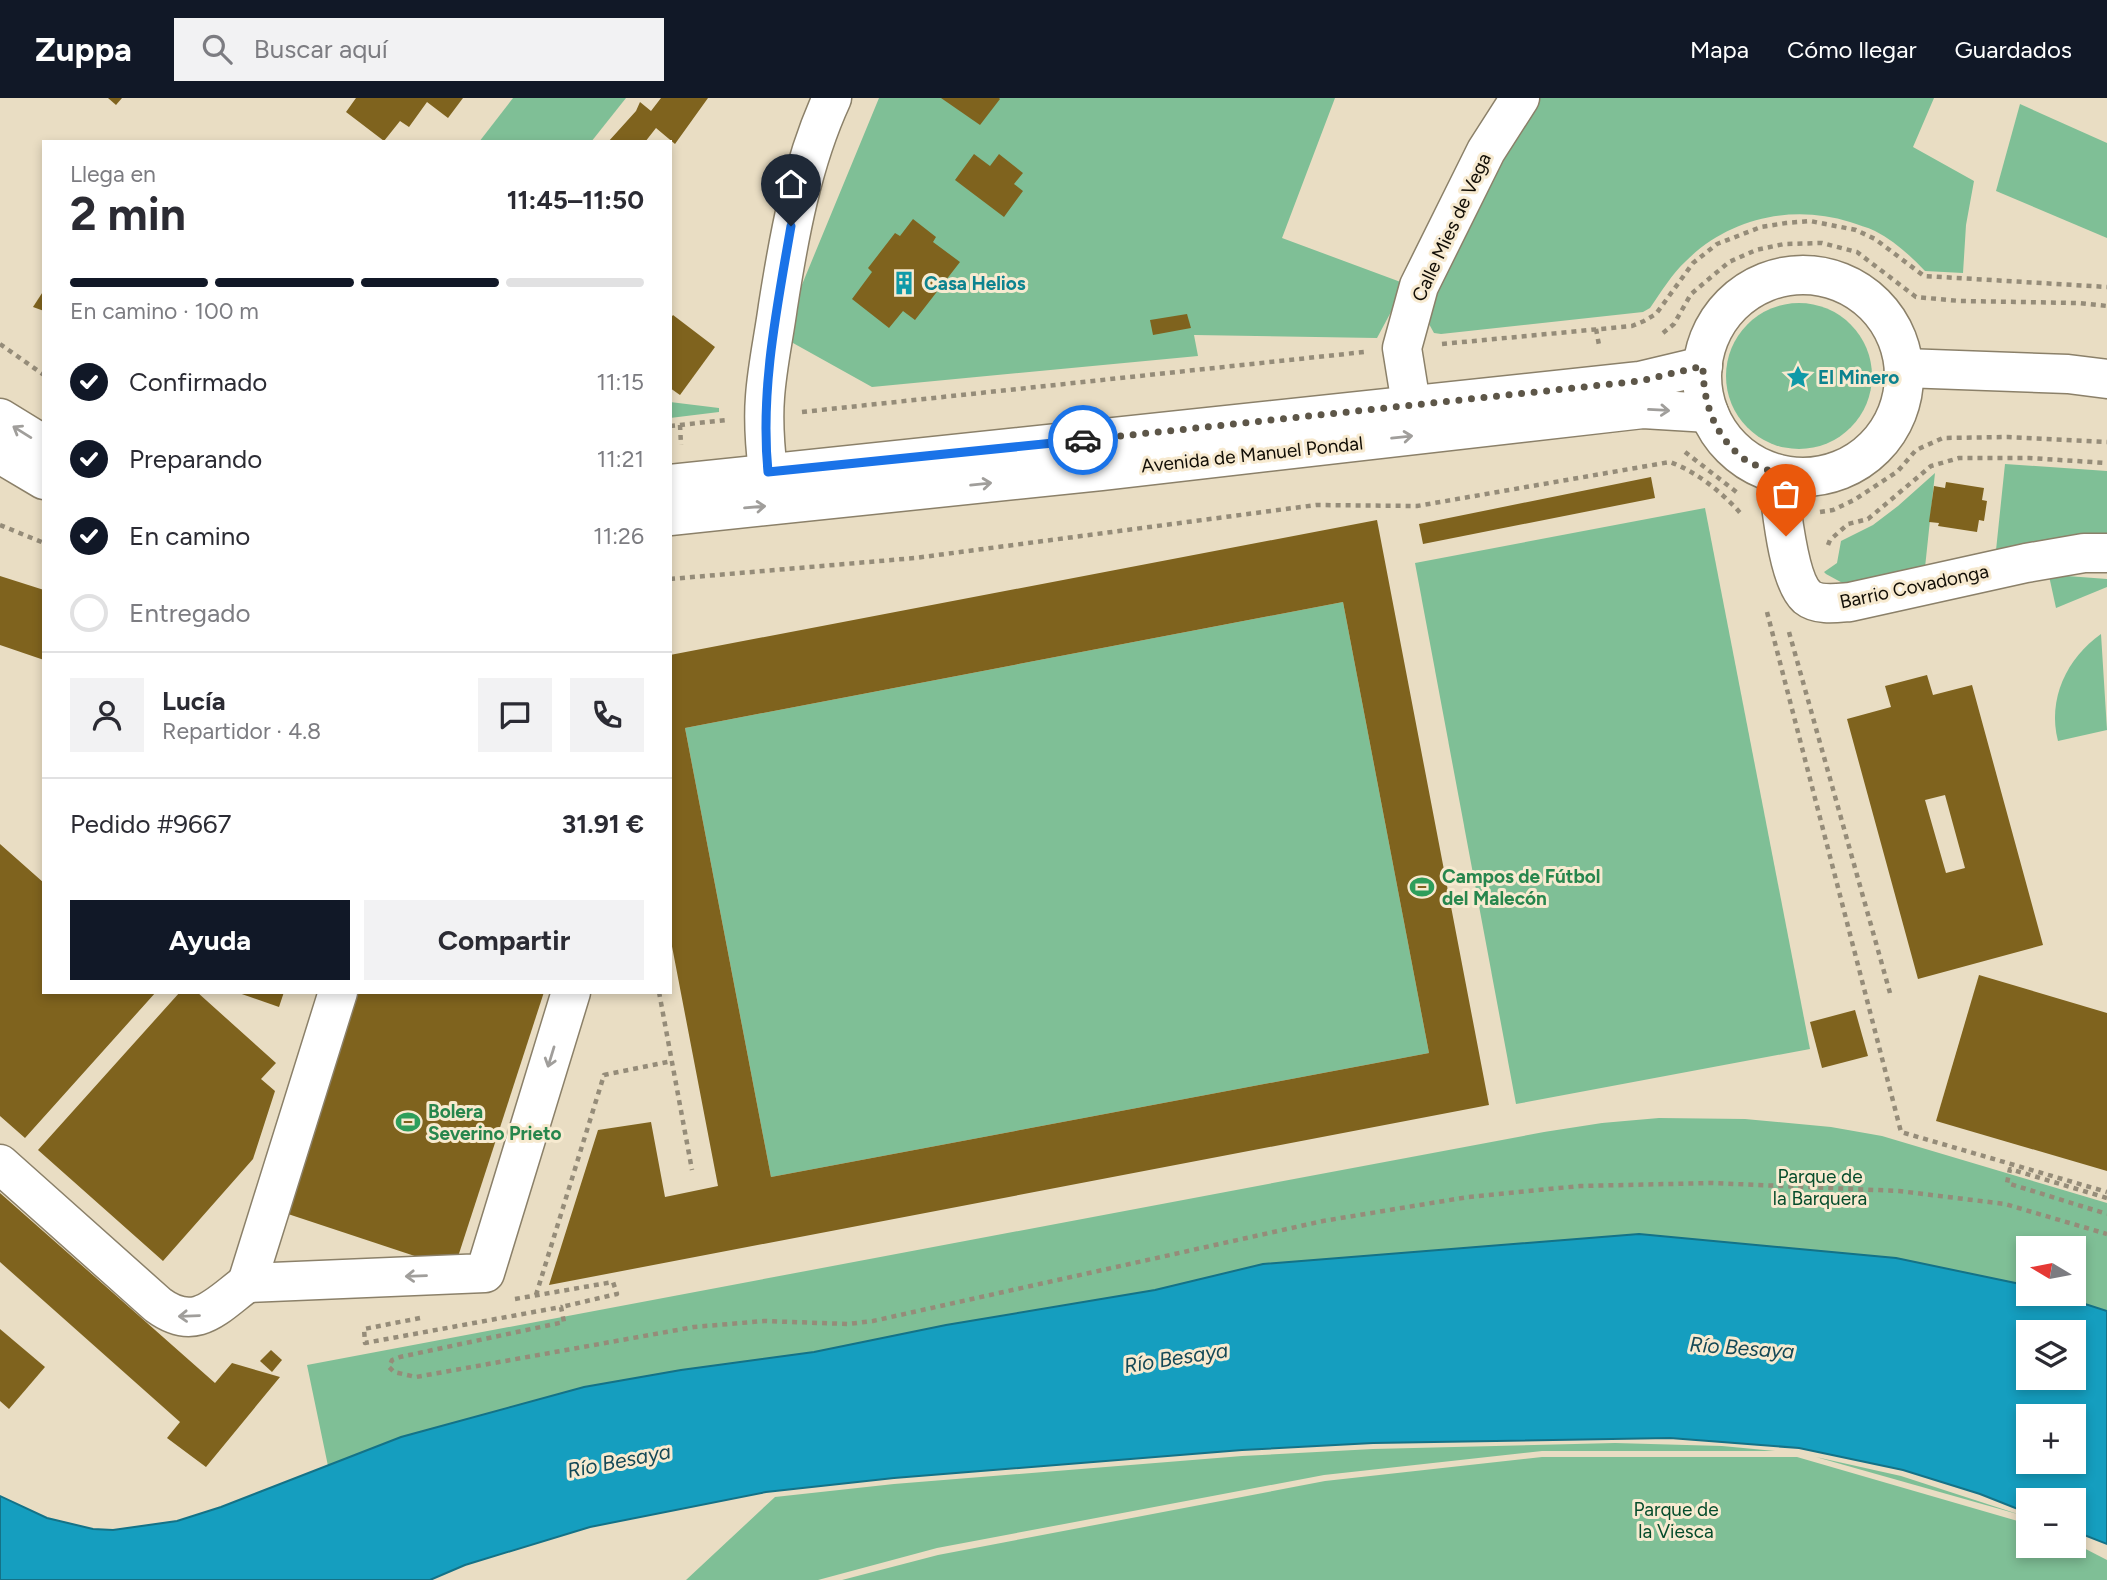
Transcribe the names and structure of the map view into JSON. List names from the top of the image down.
{
  "streets": {
    "main road": ["Calle Mies de Vega", "Avenida de Manuel Pondal", "Barrio Covadonga"]
  },
  "crossings": [
    ["Calle Mies de Vega", "Avenida de Manuel Pondal"]
  ],
  "water": ["Río Besaya"],
  "parks": ["Parque de la Barquera", "Parque de la Viesca"],
  "places": {
    "building": ["Casa Helios"],
    "place": ["El Minero"],
    "sports": ["Campos de Fútbol del Malecón", "Bolera Severino Prieto"]
  },
  "north": "left",
  "page": {
    "header": "Zuppa",
    "search": "Buscar aquí",
    "nav": ["Mapa", "Cómo llegar", "Guardados"],
    "heading": ["2 min", "Llega en", "11:45–11:50"],
    "panel": [
      "Lucía",
      "Repartidor · 4.8",
      "Pedido #9667",
      "31.91 €"
    ],
    "bar": "En camino · 100 m",
    "list": [
      ["Confirmado", "11:15"],
      ["Preparando", "11:21"],
      ["En camino", "11:26"],
      "Entregado"
    ],
    "buttons": ["Ayuda", "Compartir"],
    "map_buttons": ["+", "−"]
  }
}
